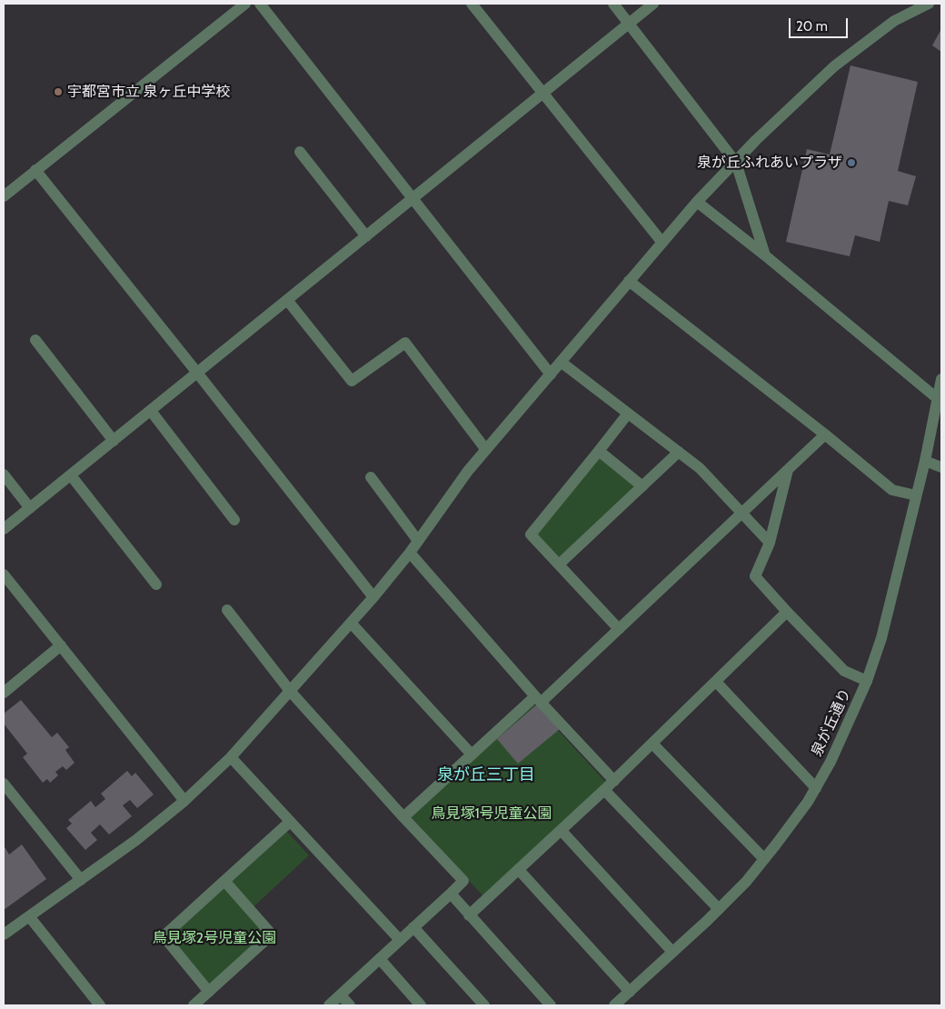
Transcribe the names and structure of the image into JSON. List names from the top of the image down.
{
  "streets": {
    "street": ["泉が丘通り"]
  },
  "districts": ["泉が丘三丁目"],
  "parks": ["鳥見塚1号児童公園", "鳥見塚2号児童公園"],
  "places": ["宇都宮市立 泉ヶ丘中学校", "泉が丘ふれあいプラザ"],
  "scale_bar": "20 m"
}
